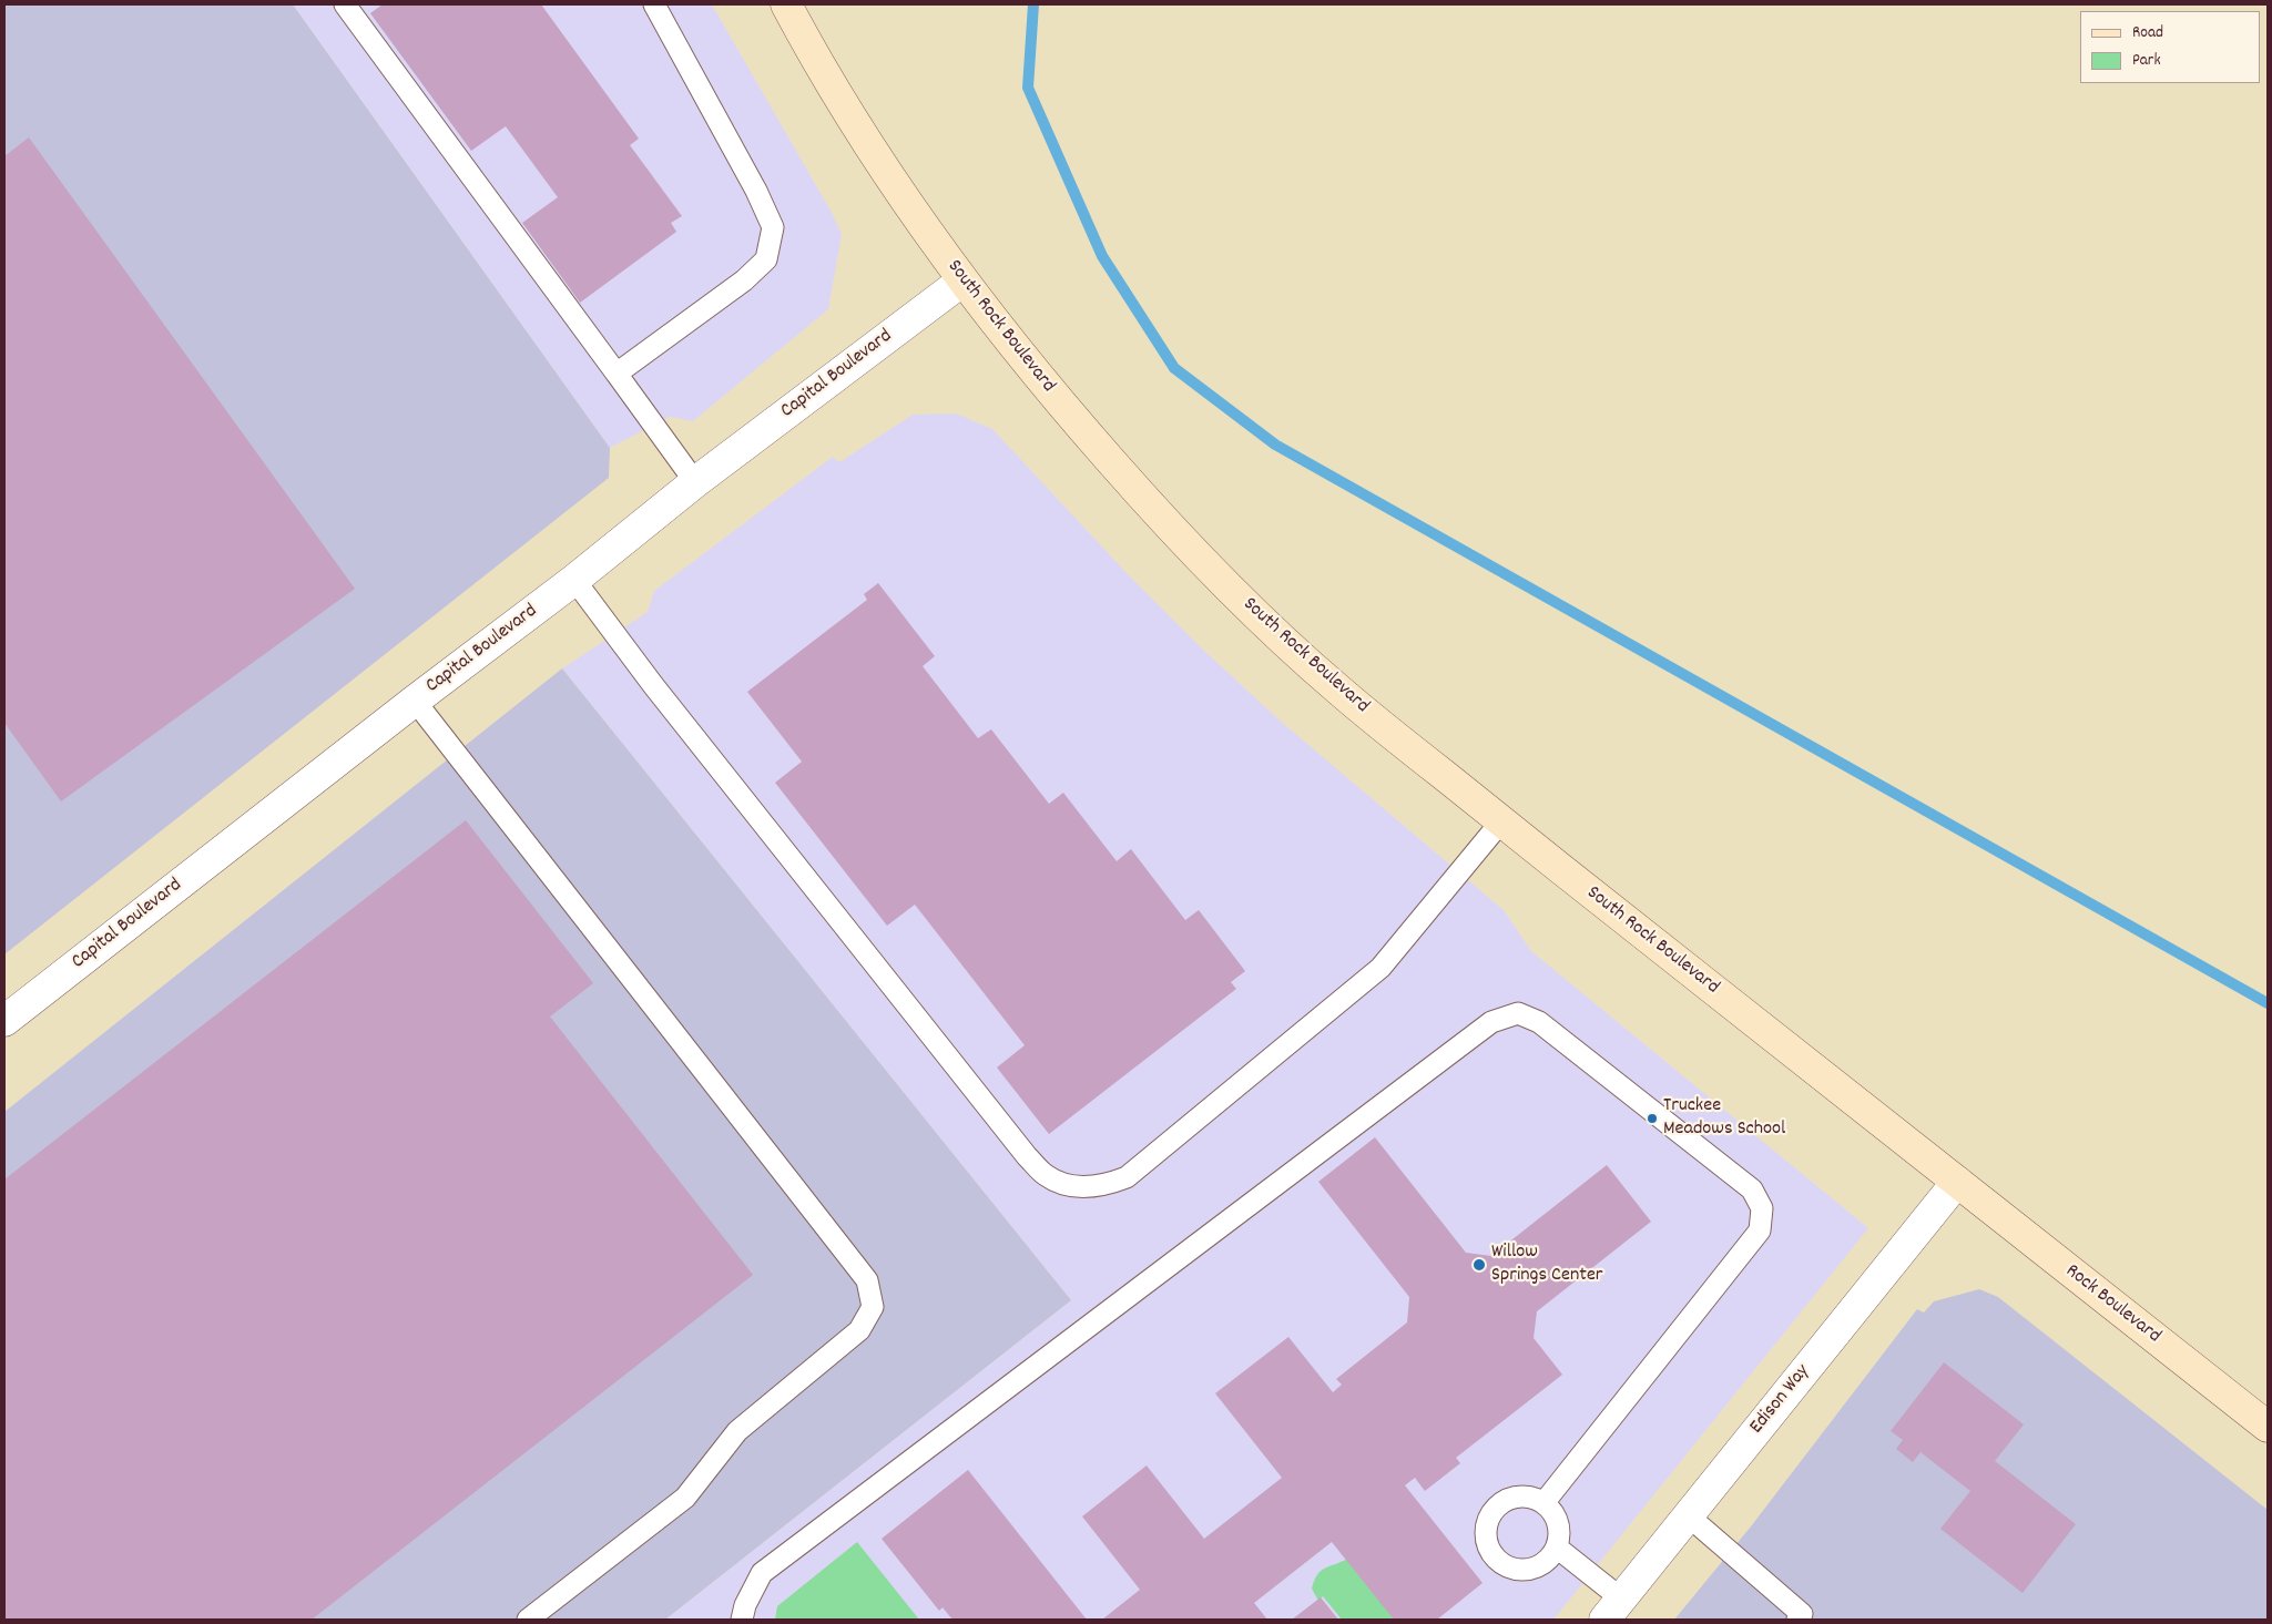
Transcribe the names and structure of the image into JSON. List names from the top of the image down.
{
  "streets": {
    "main road": ["South Rock Boulevard", "Rock Boulevard"],
    "street": ["Capital Boulevard", "Edison Way"]
  },
  "crossings": [
    ["South Rock Boulevard", "Capital Boulevard"],
    ["South Rock Boulevard", "Rock Boulevard"],
    ["South Rock Boulevard", "Edison Way"],
    ["Rock Boulevard", "Edison Way"]
  ],
  "places": ["Truckee Meadows School", "Willow Springs Center"],
  "legend": ["Road", "Park"]
}
